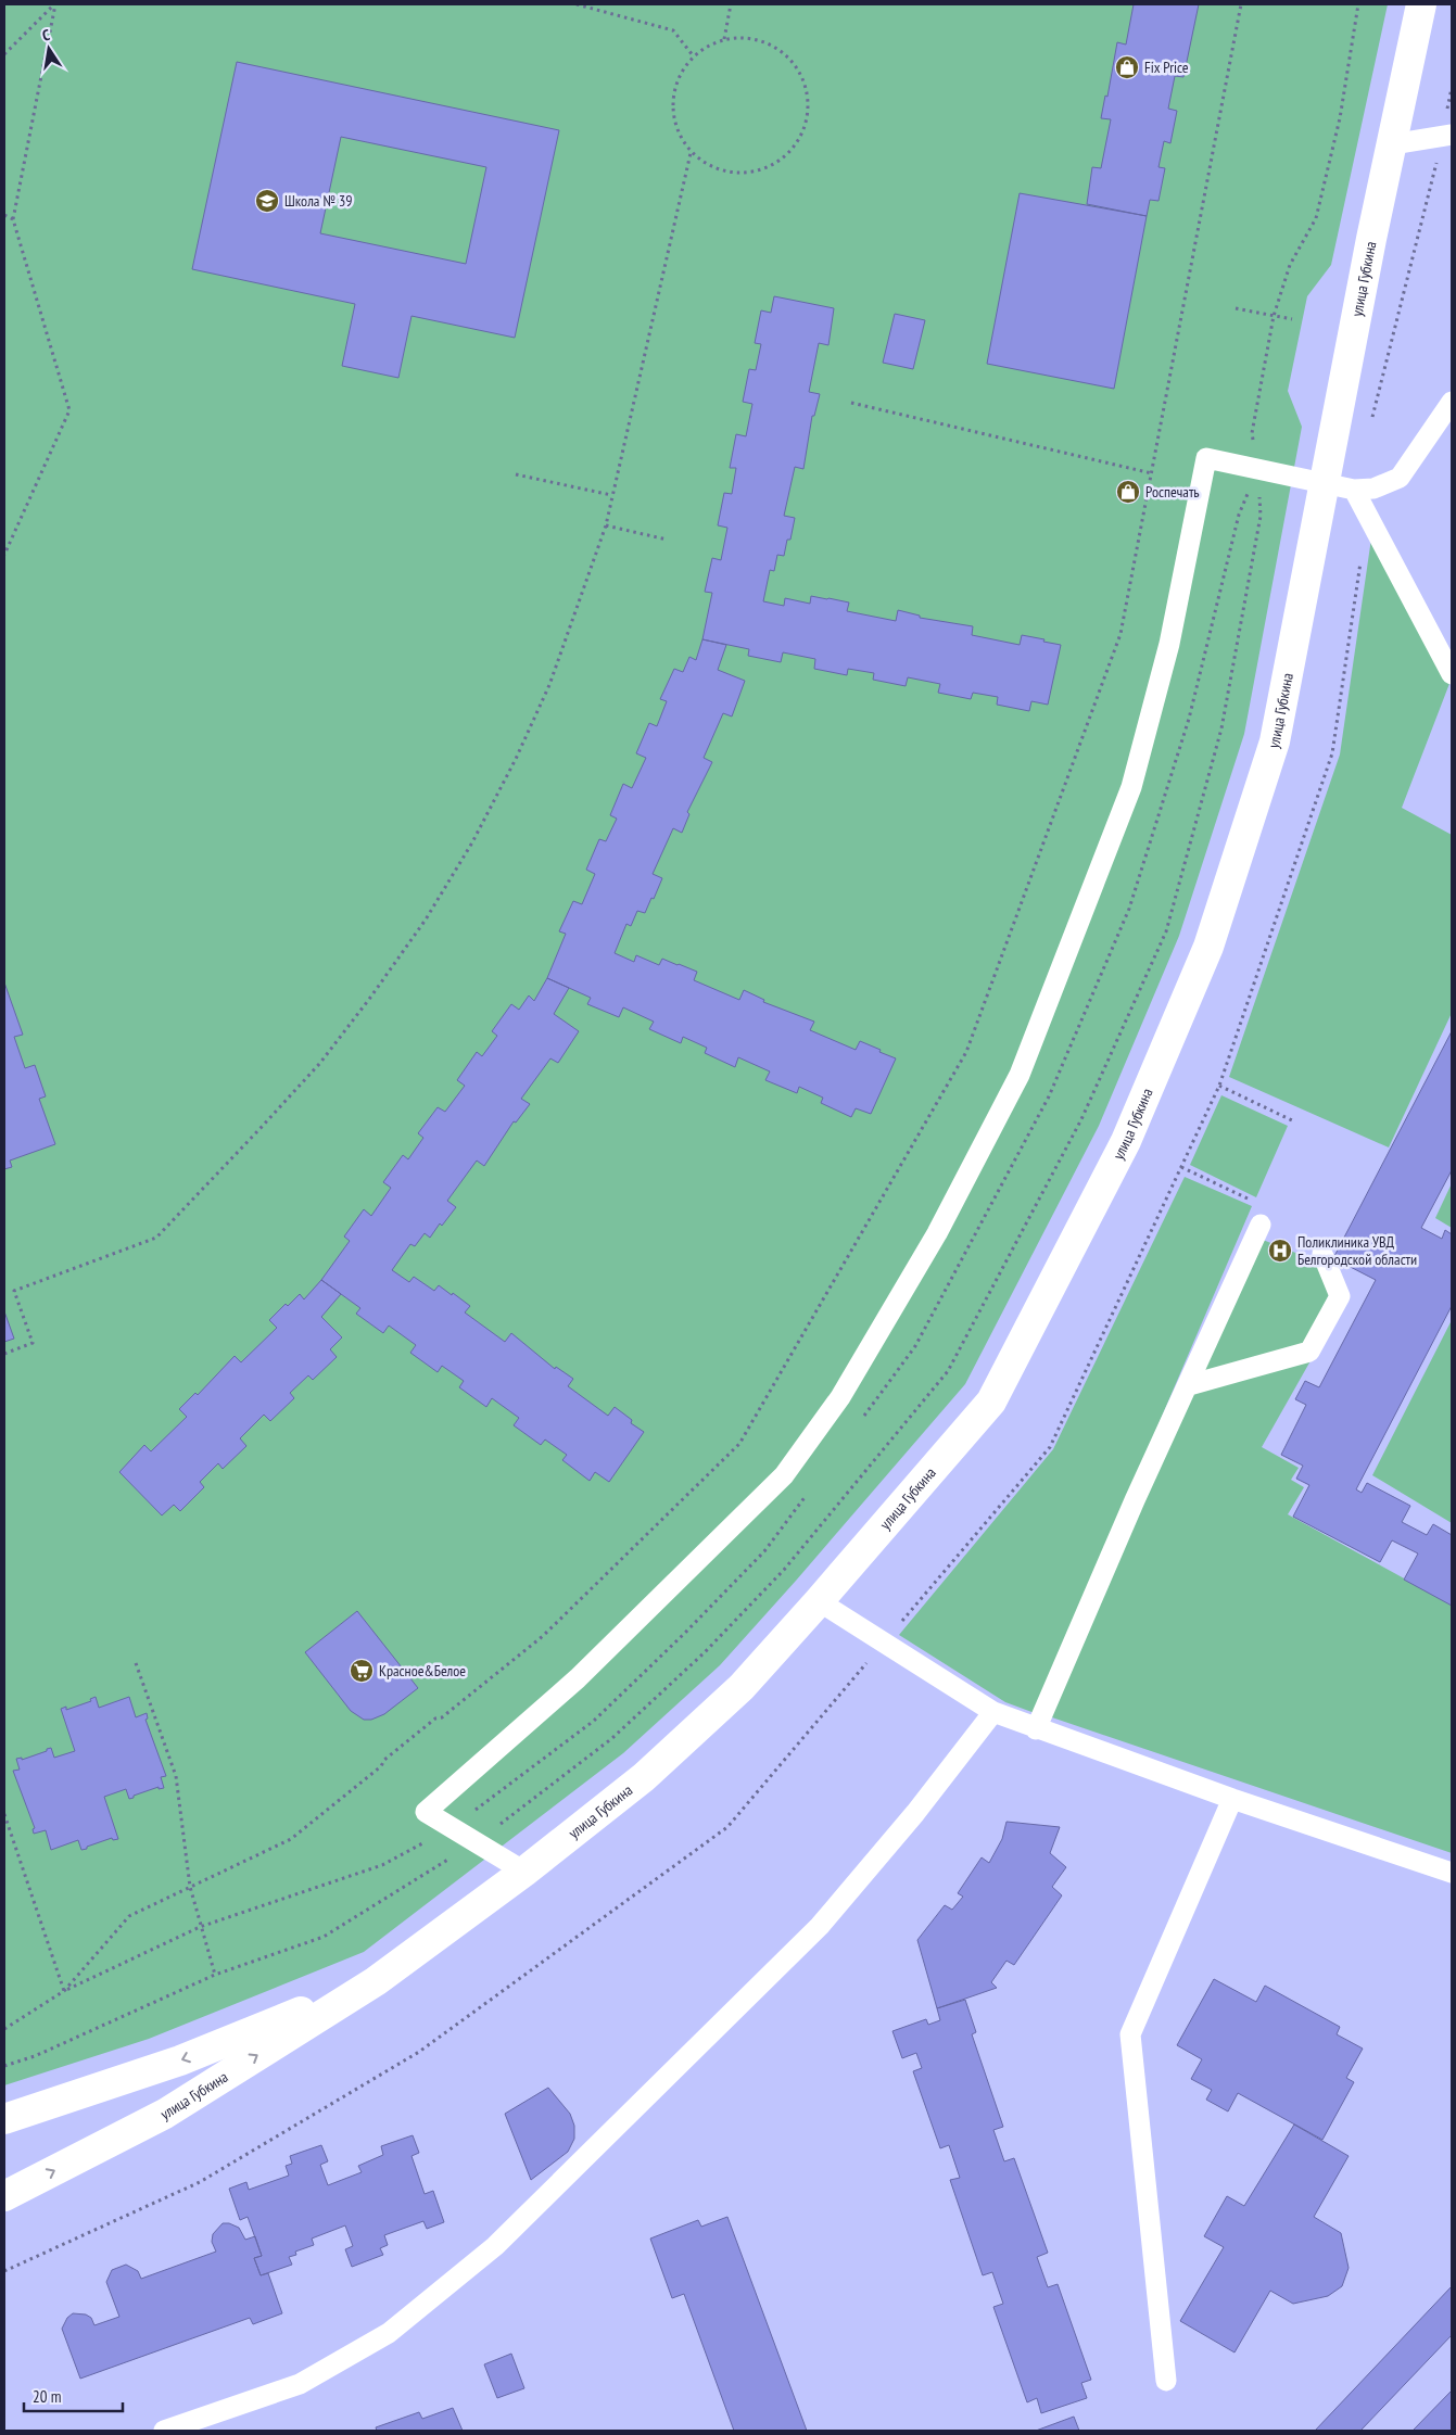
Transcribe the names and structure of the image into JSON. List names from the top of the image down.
{
  "streets": {
    "main road": ["улица Губкина"]
  },
  "places": {
    "shop": ["Fix Price", "Роспечать"],
    "school or university": ["Школа № 39"],
    "hospital": ["Поликлиника УВД Белгородской области"],
    "supermarket": ["Красное&Белое"]
  },
  "scale_bar": "20 m",
  "north": "top"
}
